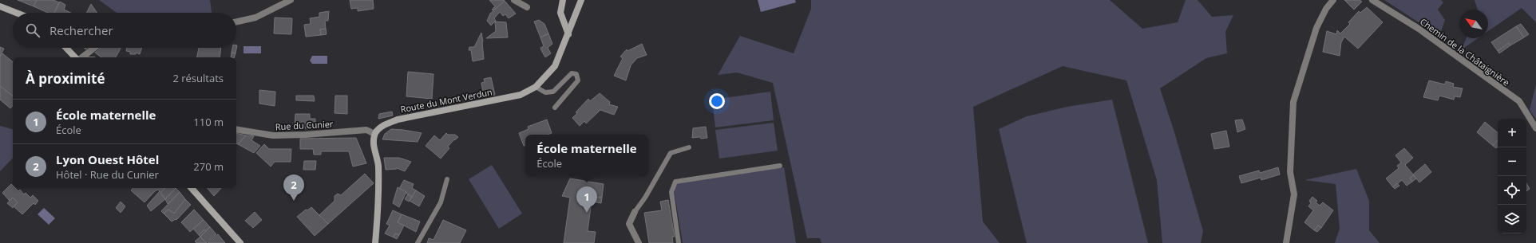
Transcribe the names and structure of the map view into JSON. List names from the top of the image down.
{
  "streets": {
    "street": ["Chemin de la Châtaignière", "Route du Mont Verdun", "Rue du Cunier"]
  },
  "crossings": [
    ["Route du Mont Verdun", "Rue du Cunier"]
  ],
  "north": "top left",
  "page": {
    "search": "Rechercher",
    "heading": ["À proximité", "2 résultats"],
    "list": [
      {
        "mark": "1",
        "name": "École maternelle",
        "note": "École",
        "value": "110 m"
      },
      {
        "mark": "2",
        "name": "Lyon Ouest Hôtel",
        "note": "Hôtel · Rue du Cunier",
        "value": "270 m"
      }
    ],
    "map_buttons": ["+", "−"],
    "popup": ["École maternelle", "École"],
    "pins": ["2", "1"]
  }
}
